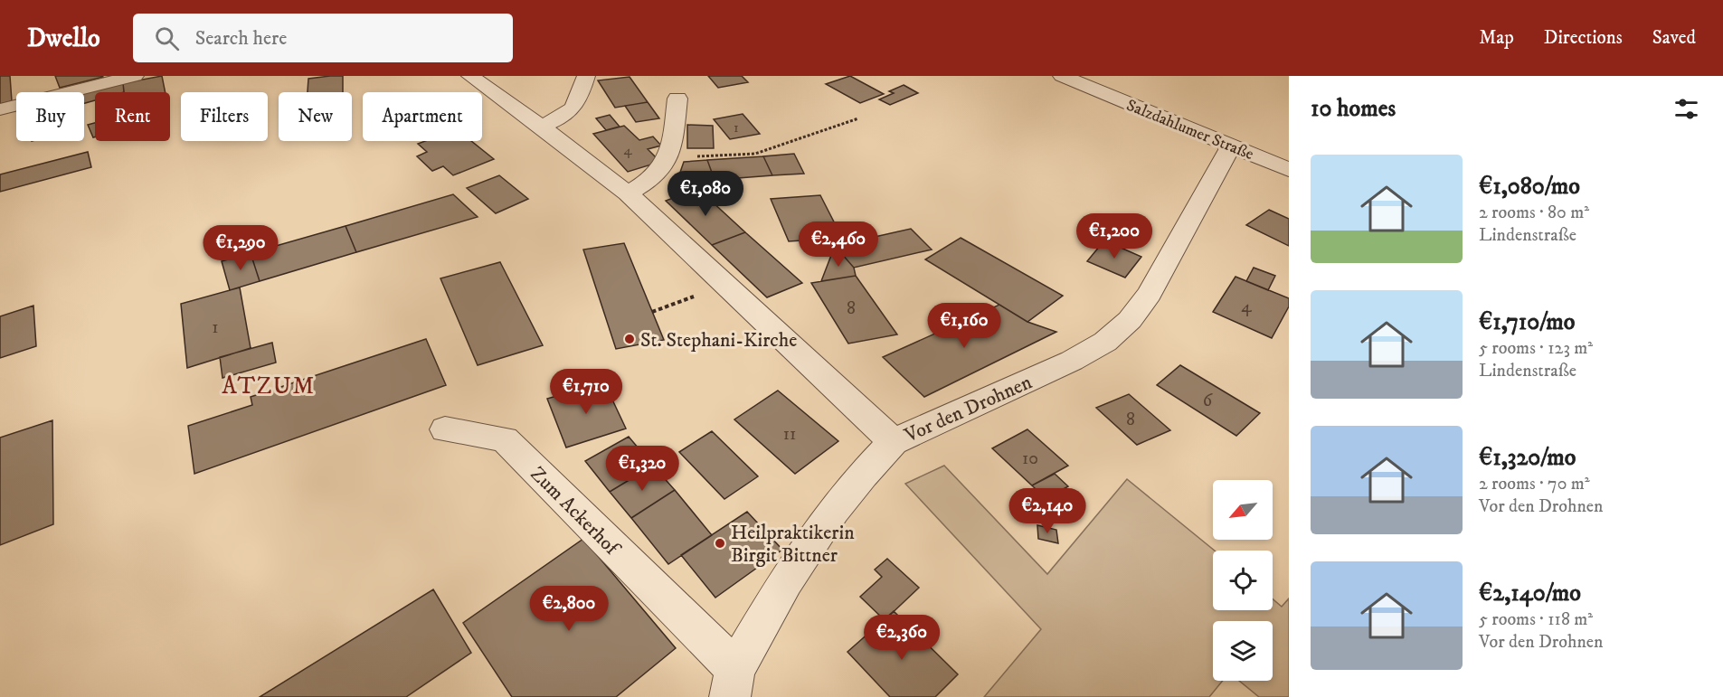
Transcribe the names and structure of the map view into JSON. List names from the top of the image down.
{
  "streets": {
    "street": ["Salzdahlumer Straße", "Vor den Drohnen", "Zum Ackerhof"]
  },
  "crossings": [
    ["Salzdahlumer Straße", "Vor den Drohnen"],
    ["Vor den Drohnen", "Zum Ackerhof"]
  ],
  "districts": ["ATZUM"],
  "places": ["St. Stephani-Kirche", "Heilpraktikerin Birgit Bittner"],
  "house_numbers": [
    "1",
    "4",
    "4",
    "8",
    "1",
    "6",
    "8",
    "11",
    "10"
  ],
  "north": "bottom left",
  "page": {
    "header": "Dwello",
    "search": "Search here",
    "nav": ["Map", "Directions", "Saved"],
    "heading": "10 homes",
    "chip": [
      "Buy",
      "Rent",
      "Filters",
      "New",
      "Apartment"
    ],
    "list": [
      {
        "name": "€1,080/mo",
        "note": "2 rooms · 80 m² · Lindenstraße"
      },
      {
        "name": "€1,710/mo",
        "note": "5 rooms · 123 m² · Lindenstraße"
      },
      {
        "name": "€1,320/mo",
        "note": "2 rooms · 70 m² · Vor den Drohnen"
      },
      {
        "name": "€2,140/mo",
        "note": "5 rooms · 118 m² · Vor den Drohnen"
      }
    ],
    "price": [
      "€1,080",
      "€1,200",
      "€2,460",
      "€1,290",
      "€1,160",
      "€1,710",
      "€1,320",
      "€2,140",
      "€2,800",
      "€2,360"
    ]
  }
}
